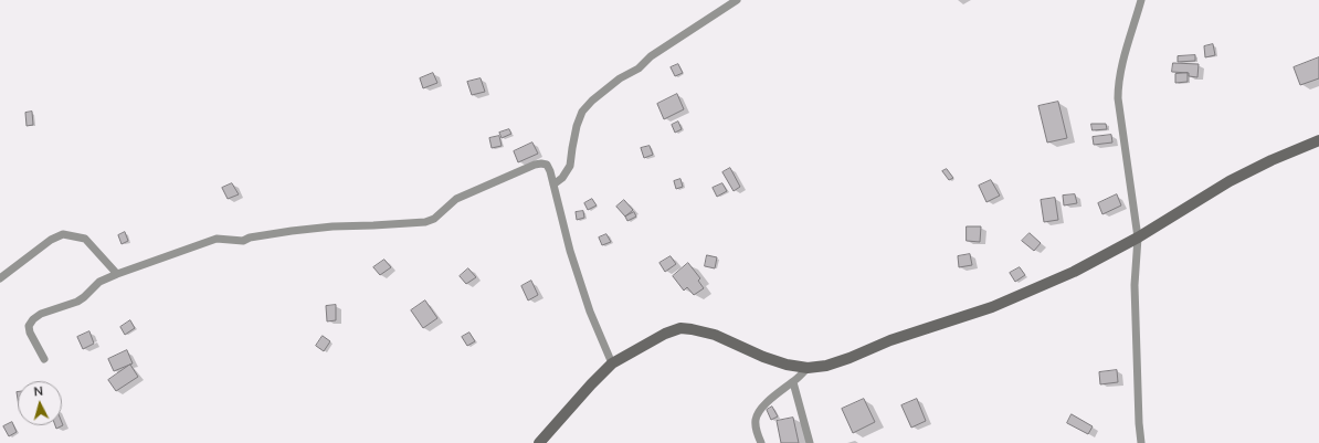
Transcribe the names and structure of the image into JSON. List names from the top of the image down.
{
  "north": "top"
}
